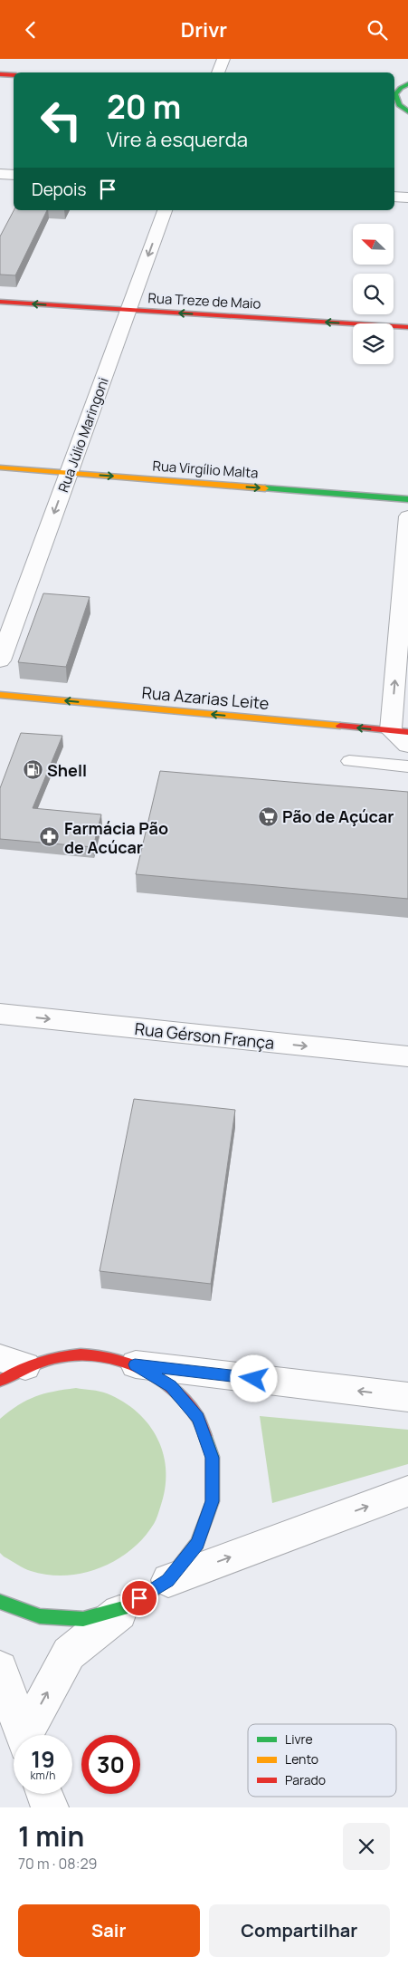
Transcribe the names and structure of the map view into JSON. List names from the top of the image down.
{
  "streets": {
    "street": [
      "Rua Treze de Maio",
      "Rua Júlio Maringoni",
      "Rua Virgílio Malta",
      "Rua Azarias Leite",
      "Rua Gérson França"
    ]
  },
  "crossings": [
    ["Rua Treze de Maio", "Rua Júlio Maringoni"],
    ["Rua Júlio Maringoni", "Rua Virgílio Malta"]
  ],
  "one_way": [
    "Rua Treze de Maio",
    "Rua Júlio Maringoni",
    "Rua Virgílio Malta",
    "Rua Azarias Leite",
    "Rua Gérson França"
  ],
  "places": {
    "fuel station": ["Shell"],
    "supermarket": ["Pão de Açúcar"],
    "pharmacy": ["Farmácia Pão de Acúcar"]
  },
  "legend": ["Livre", "Lento", "Parado"],
  "north": "top left",
  "page": {
    "header": "Drivr",
    "turn": ["20 m", "Vire à esquerda"],
    "then": "Depois",
    "speed": "19 km/h",
    "limit": "30",
    "heading": ["1 min", "70 m · 08:29"],
    "buttons": ["Sair", "Compartilhar"]
  }
}
